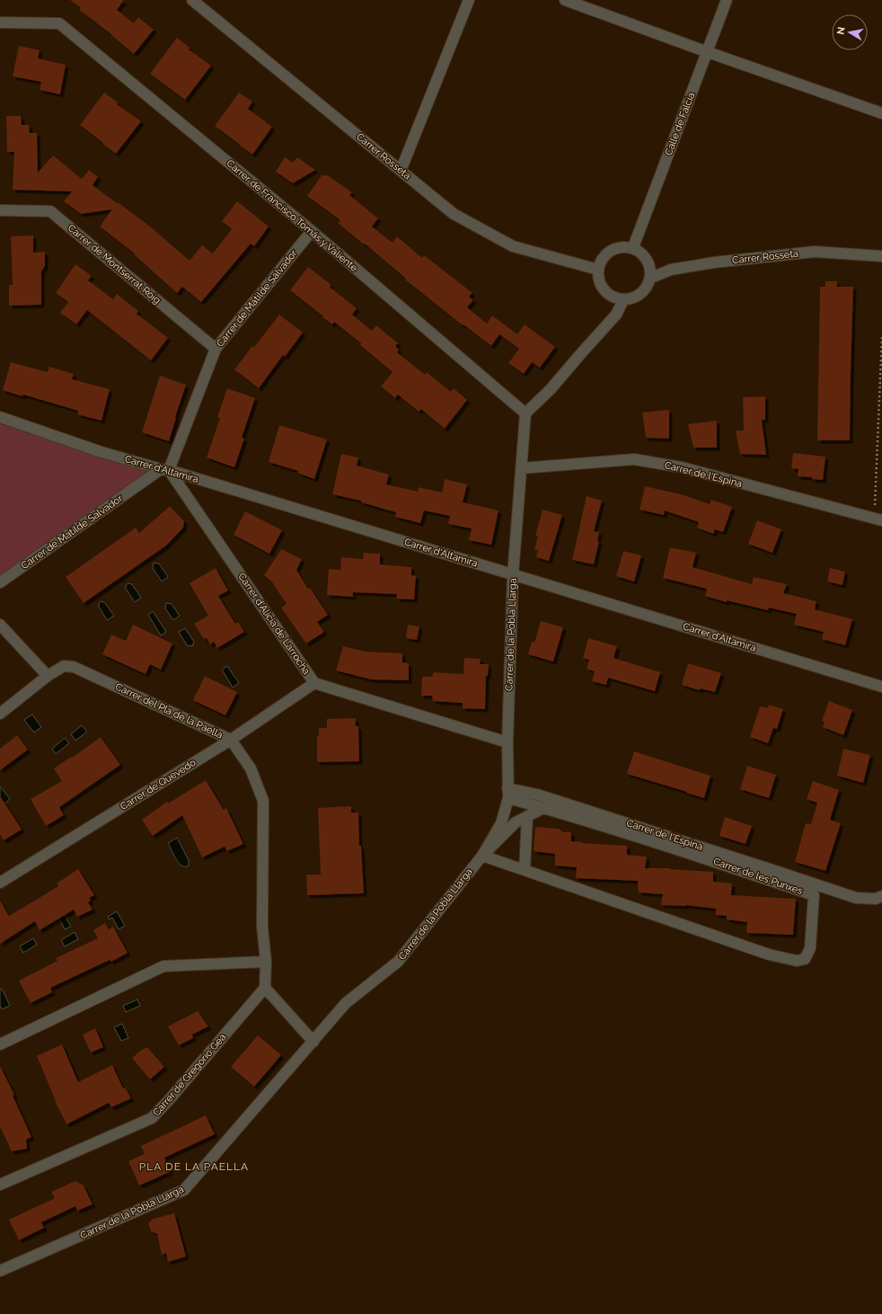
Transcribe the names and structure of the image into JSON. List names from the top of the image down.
{
  "streets": {
    "street": [
      "Calle de Falcia",
      "Carrer Rosseta",
      "Carrer de Francisco Tomás y Valiente",
      "Carrer de Montserrat Roig",
      "Carrer de Matilde Salvador",
      "Carrer d'Altamira",
      "Carrer de l'Espina",
      "Carrer d'Alicia de Larrocha",
      "Carrer de la Pobla Llarga",
      "Carrer del Pla de la Paella",
      "Carrer de Quevedo",
      "Carrer de les Punxes",
      "Carrer de Gregorio Gea"
    ]
  },
  "crossings": [
    ["Calle de Falcia", "Carrer Rosseta"],
    ["Carrer de Francisco Tomás y Valiente", "Carrer de Matilde Salvador"],
    ["Carrer de Montserrat Roig", "Carrer de Matilde Salvador"],
    ["Carrer de Matilde Salvador", "Carrer d'Altamira"],
    ["Carrer de Matilde Salvador", "Carrer d'Alicia de Larrocha"],
    ["Carrer d'Altamira", "Carrer d'Alicia de Larrocha"],
    ["Carrer d'Altamira", "Carrer de la Pobla Llarga"],
    ["Carrer de l'Espina", "Carrer de la Pobla Llarga"],
    ["Carrer de l'Espina", "Carrer de les Punxes"],
    ["Carrer d'Alicia de Larrocha", "Carrer de la Pobla Llarga"],
    ["Carrer d'Alicia de Larrocha", "Carrer de Quevedo"],
    ["Carrer de la Pobla Llarga", "Carrer de les Punxes"],
    ["Carrer del Pla de la Paella", "Carrer de Quevedo"],
    ["Carrer del Pla de la Paella", "Carrer de Gregorio Gea"]
  ],
  "districts": ["PLA DE LA PAELLA"],
  "north": "left"
}
